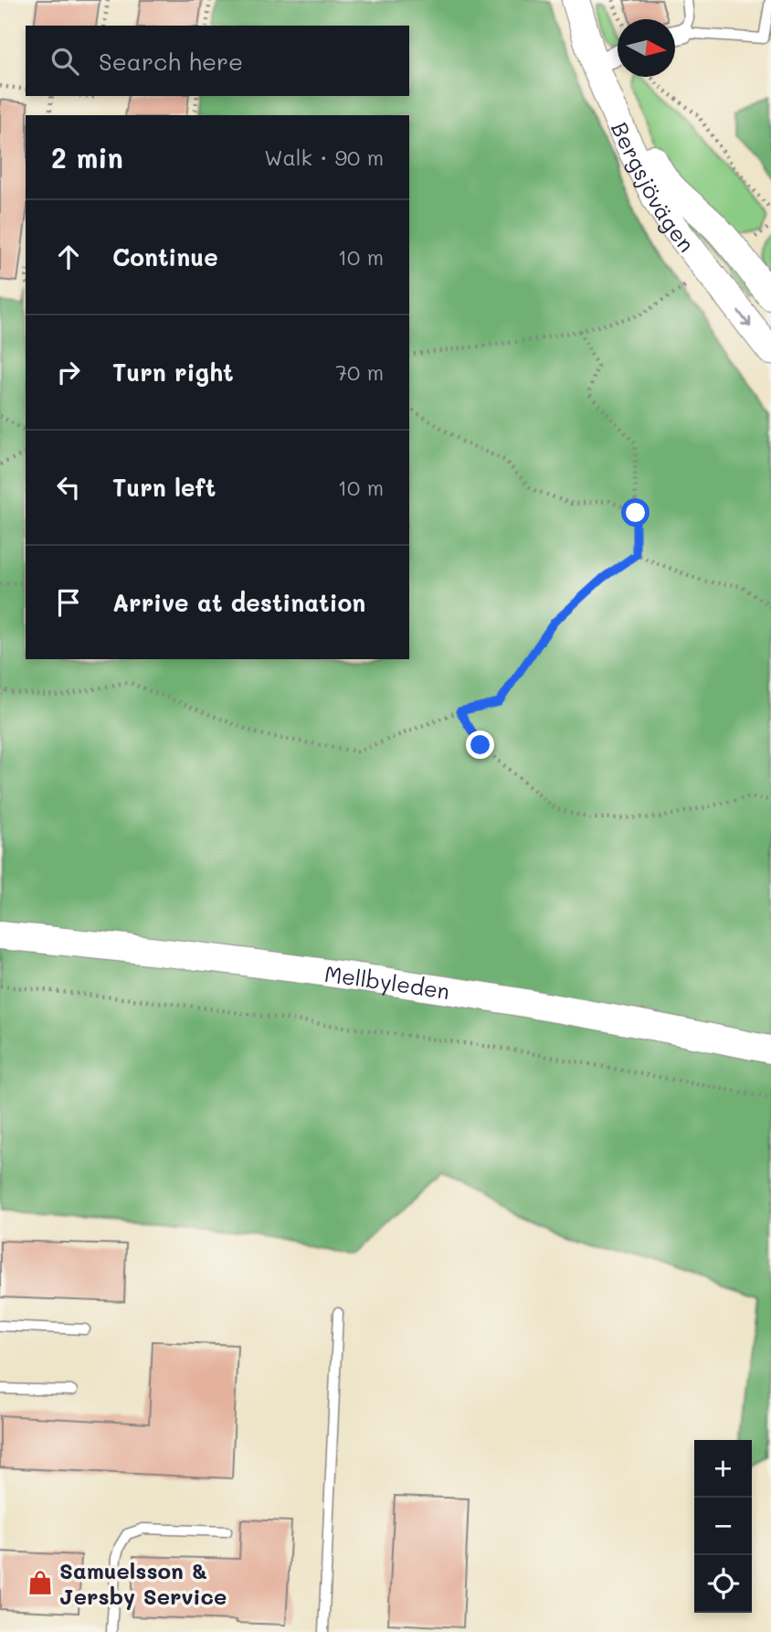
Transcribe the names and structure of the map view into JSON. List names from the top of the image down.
{
  "streets": {
    "main road": ["Bergsjövägen", "Mellbyleden"]
  },
  "places": {
    "shop": ["Samuelsson & Jersby Service"]
  },
  "north": "right",
  "page": {
    "search": "Search here",
    "heading": ["2 min", "Walk · 90 m"],
    "list": [
      ["Continue", "10 m"],
      ["Turn right", "70 m"],
      ["Turn left", "10 m"],
      "Arrive at destination"
    ],
    "map_buttons": ["+", "−"]
  }
}
